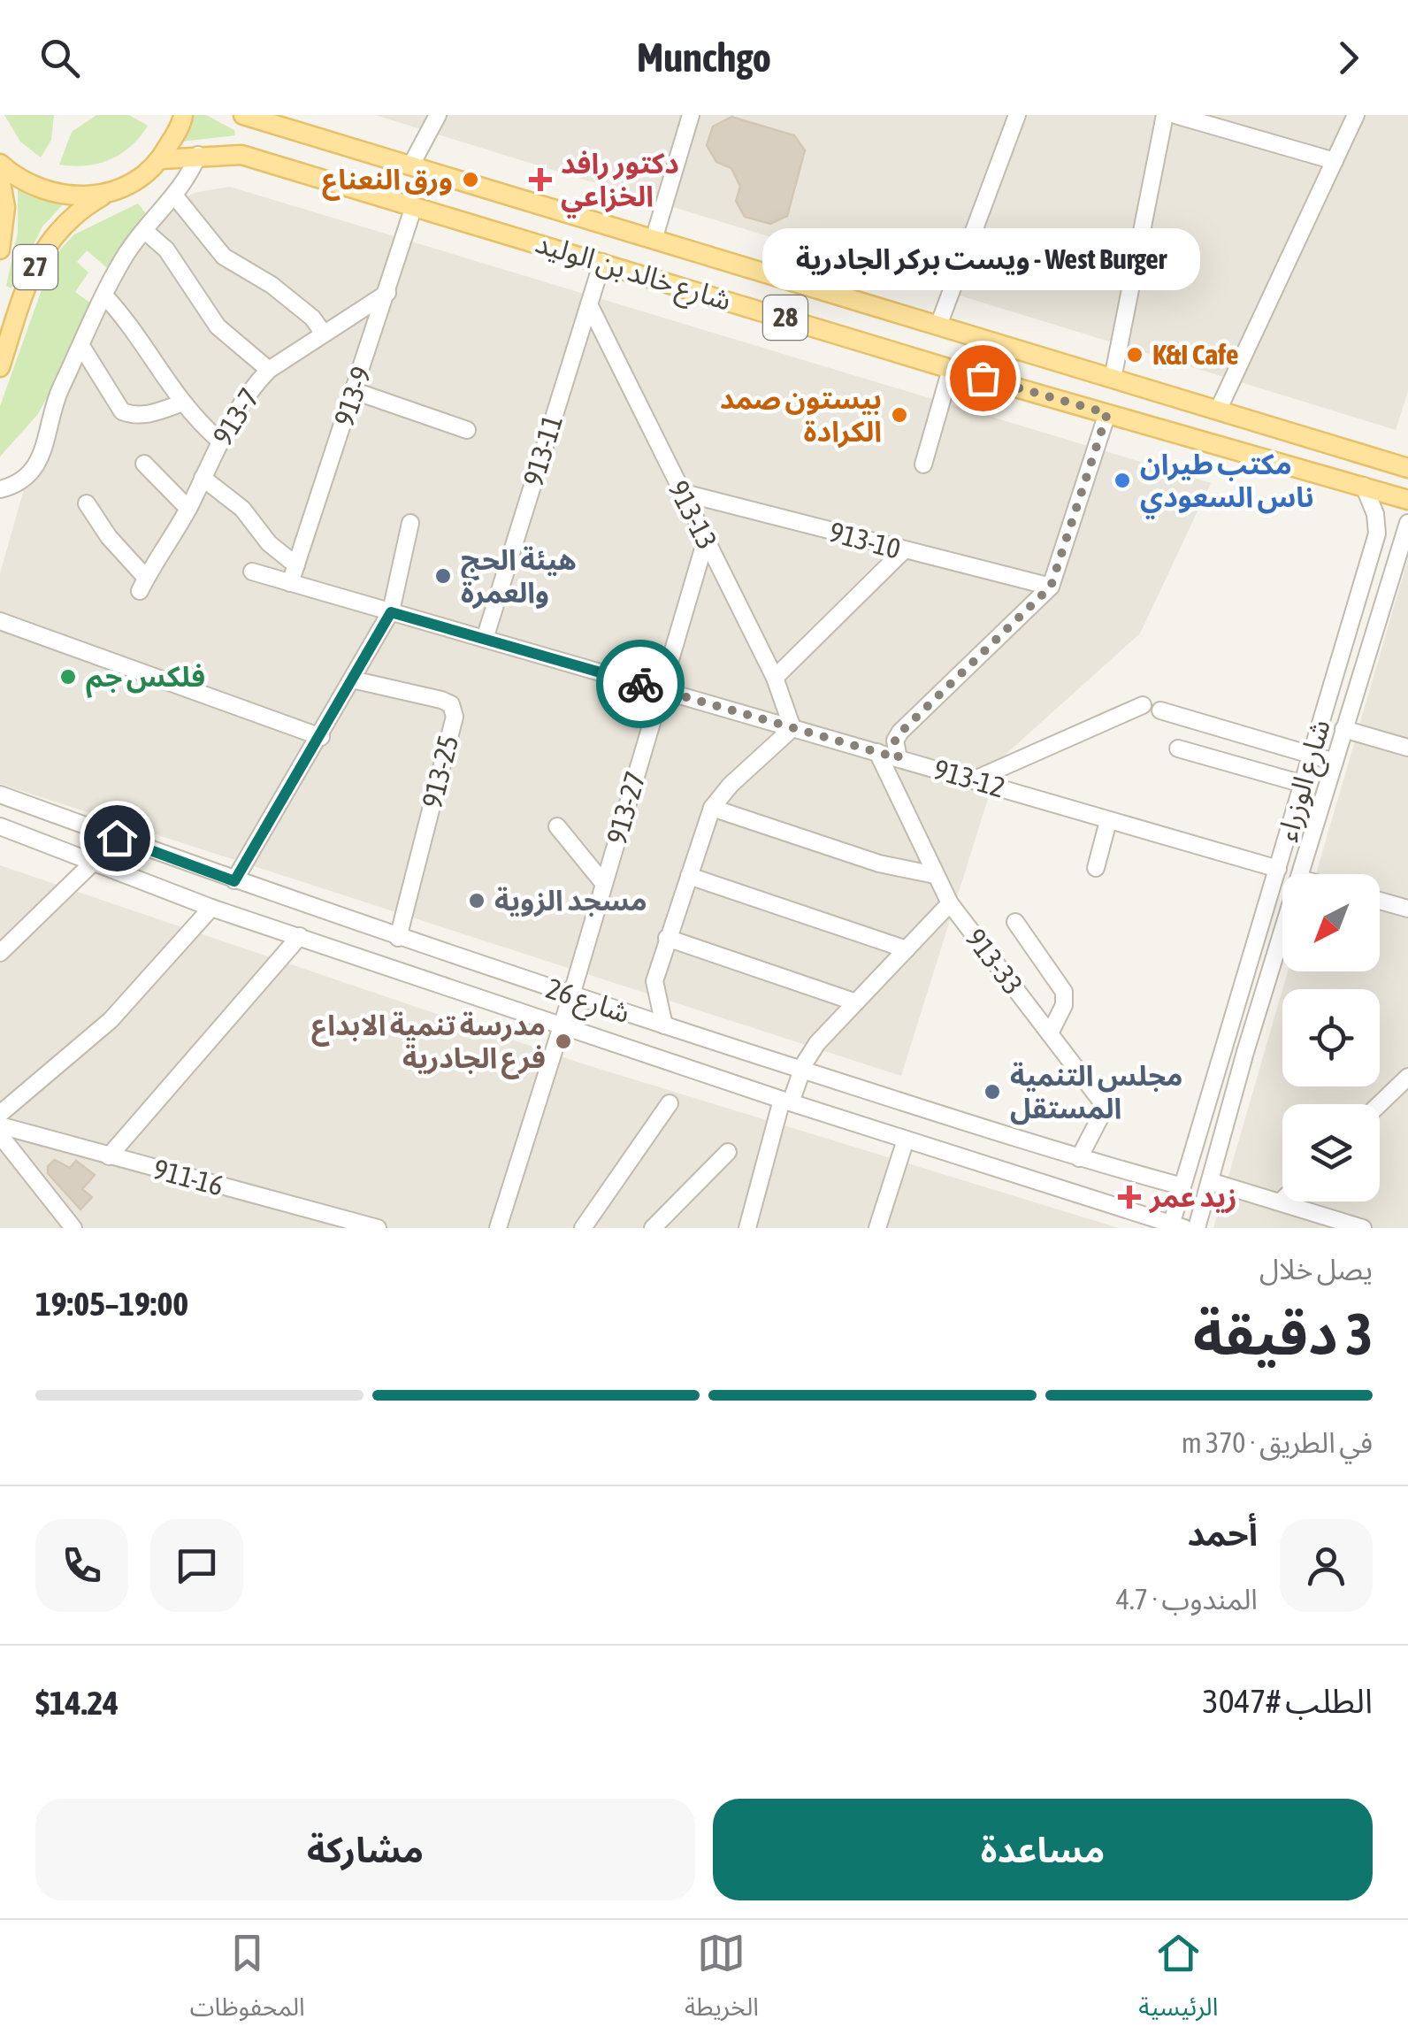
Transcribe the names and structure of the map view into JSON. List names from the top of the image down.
{
  "streets": {
    "main road": ["27", "شارع خالد بن الوليد", "28"],
    "street": [
      "913-9",
      "913-7",
      "913-11",
      "913-13",
      "913-10",
      "913-25",
      "913-12",
      "شارع الوزراء",
      "913-27",
      "913-33",
      "شارع 26",
      "911-16"
    ]
  },
  "crossings": [
    ["شارع خالد بن الوليد", "913-9"],
    ["شارع خالد بن الوليد", "913-11"],
    ["شارع خالد بن الوليد", "شارع الوزراء"],
    ["913-9", "913-7"],
    ["913-9", "913-12"],
    ["913-11", "913-13"],
    ["913-11", "913-12"],
    ["913-13", "913-10"],
    ["913-13", "913-12"],
    ["913-13", "913-27"],
    ["913-25", "شارع 26"],
    ["913-12", "شارع الوزراء"],
    ["913-12", "913-27"],
    ["913-12", "913-33"],
    ["شارع الوزراء", "شارع 26"],
    ["913-27", "شارع 26"],
    ["913-33", "شارع 26"]
  ],
  "places": {
    "other": [
      "ورق النعناع",
      "K&I Cafe",
      "West Burger - ويست بركر الجادرية",
      "بيستون صمد الكرادة",
      "مكتب طيران ناس السعودي",
      "هيئة الحج والعمرة",
      "فلكس جم",
      "مسجد الزوية",
      "مدرسة تنمية الابداع فرع الجادرية",
      "مجلس التنمية المستقل"
    ],
    "health": ["دكتور رافد الخزاعي", "زيد عمر"]
  },
  "north": "bottom left",
  "page": {
    "header": "Munchgo",
    "bubble": "West Burger - ويست بركر الجادرية",
    "heading": ["3 دقيقة", "يصل خلال", "19:00–19:05"],
    "panel": [
      "أحمد",
      "المندوب · 4.7",
      "الطلب #3047",
      "$14.24"
    ],
    "bar": "في الطريق · 370 m",
    "buttons": ["مساعدة", "مشاركة"],
    "tabs": ["الرئيسية", "الخريطة", "المحفوظات"]
  }
}
